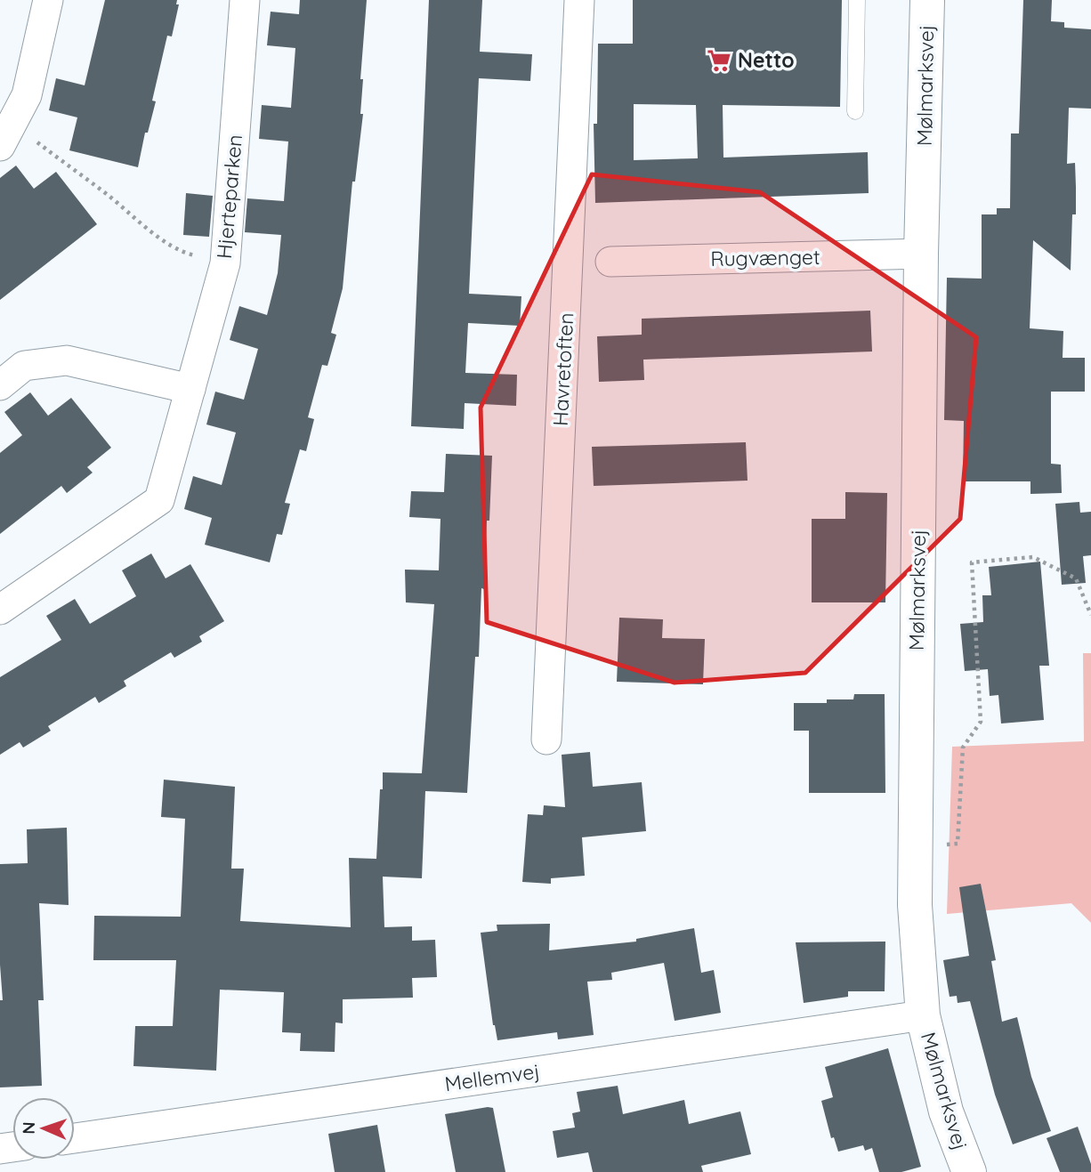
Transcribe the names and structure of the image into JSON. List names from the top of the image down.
{
  "streets": {
    "street": [
      "Mølmarksvej",
      "Hjerteparken",
      "Rugvænget",
      "Havretoften",
      "Mellemvej"
    ]
  },
  "crossings": [
    ["Mølmarksvej", "Rugvænget"],
    ["Mølmarksvej", "Mellemvej"]
  ],
  "places": {
    "supermarket": ["Netto"]
  },
  "north": "left"
}
